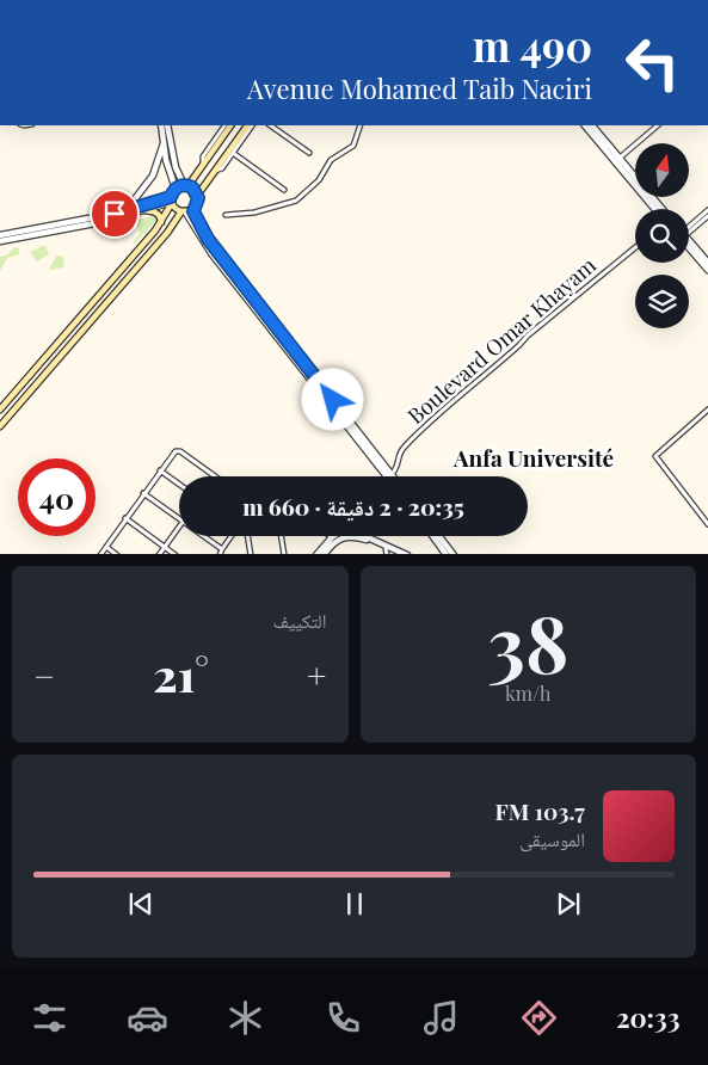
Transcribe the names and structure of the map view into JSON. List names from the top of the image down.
{
  "streets": {
    "street": ["Boulevard Omar Khayam"]
  },
  "districts": ["Anfa Université"],
  "north": "top",
  "page": {
    "turn": ["490 m", "Avenue Mohamed Taib Naciri"],
    "limit": "40",
    "trip": "20:35 · 2 دقيقة · 660 m",
    "tile": [
      ["38", "km/h"],
      "التكييف"
    ],
    "heat": ["−", "21°", "+"],
    "song": ["103.7 FM", "الموسيقى"],
    "tabs": "20:33"
  }
}
